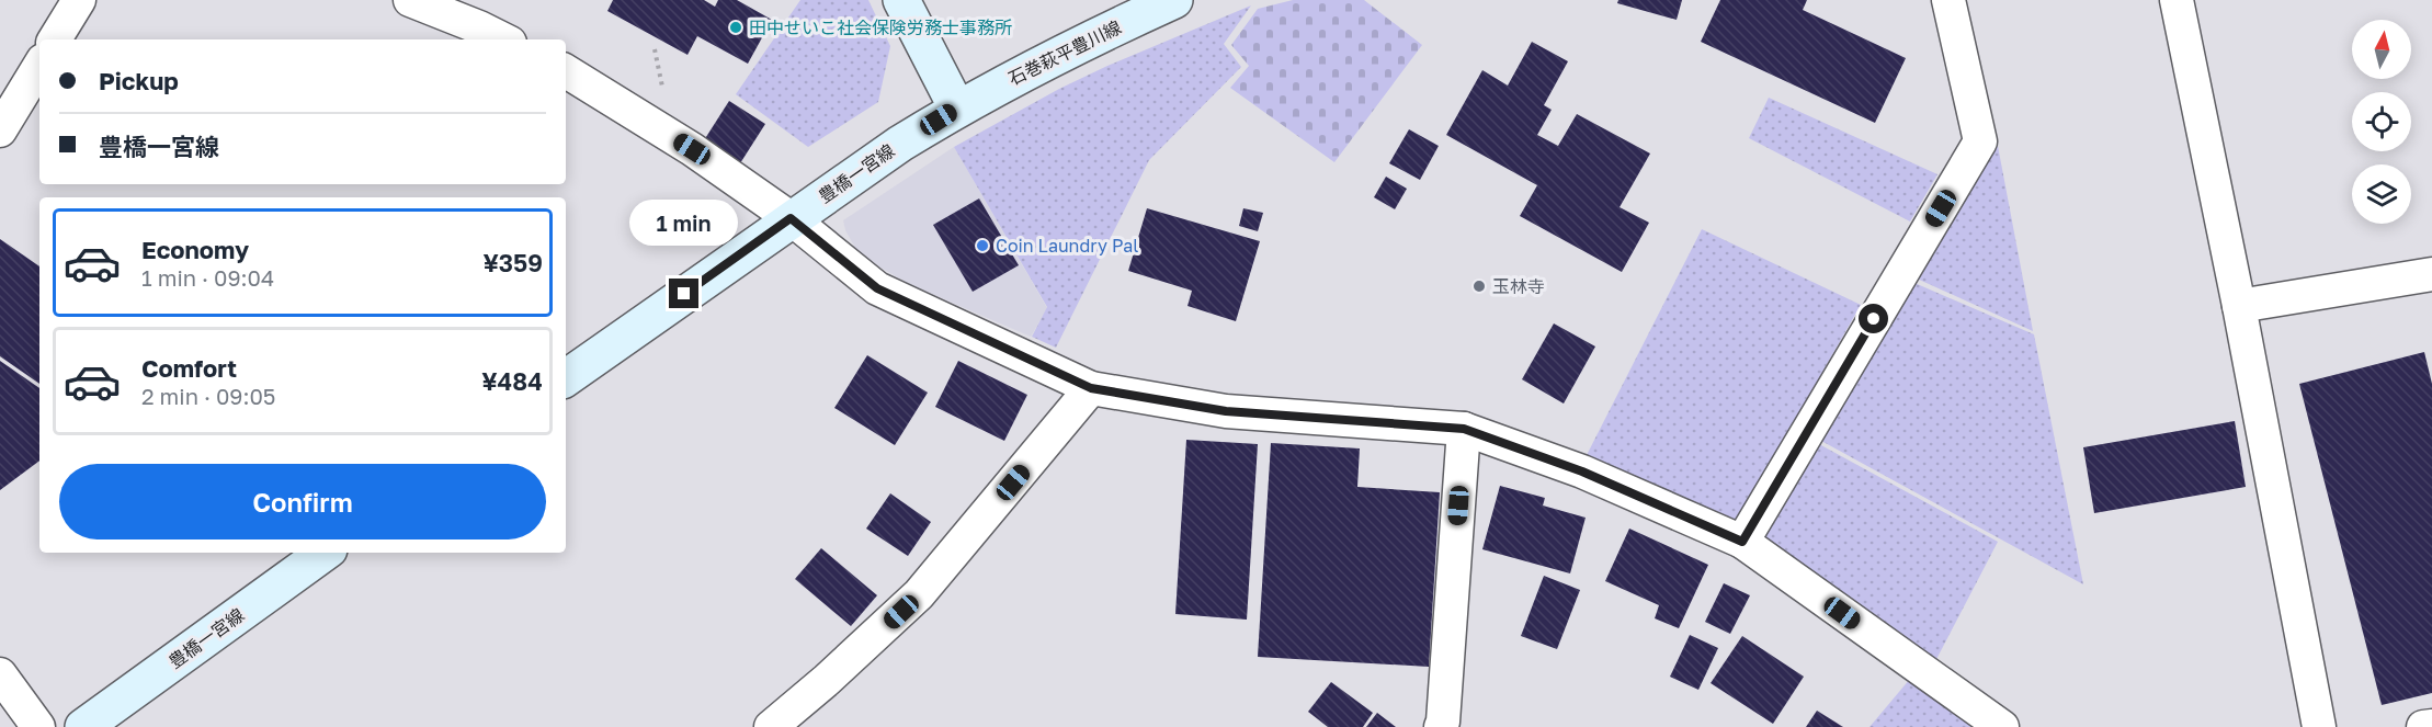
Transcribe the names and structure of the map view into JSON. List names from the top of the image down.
{
  "streets": {
    "main road": ["石巻萩平豊川線", "豊橋一宮線"]
  },
  "crossings": [
    ["石巻萩平豊川線", "豊橋一宮線"]
  ],
  "places": ["田中せいこ社会保険労務士事務所", "Coin Laundry Pal", "玉林寺"],
  "north": "top",
  "page": {
    "banner": ["Pickup", "豊橋一宮線"],
    "bubble": "1 min",
    "list": [
      {
        "name": "Economy",
        "note": "1 min · 09:04",
        "value": "¥359"
      },
      {
        "name": "Comfort",
        "note": "2 min · 09:05",
        "value": "¥484"
      }
    ],
    "buttons": "Confirm"
  }
}
